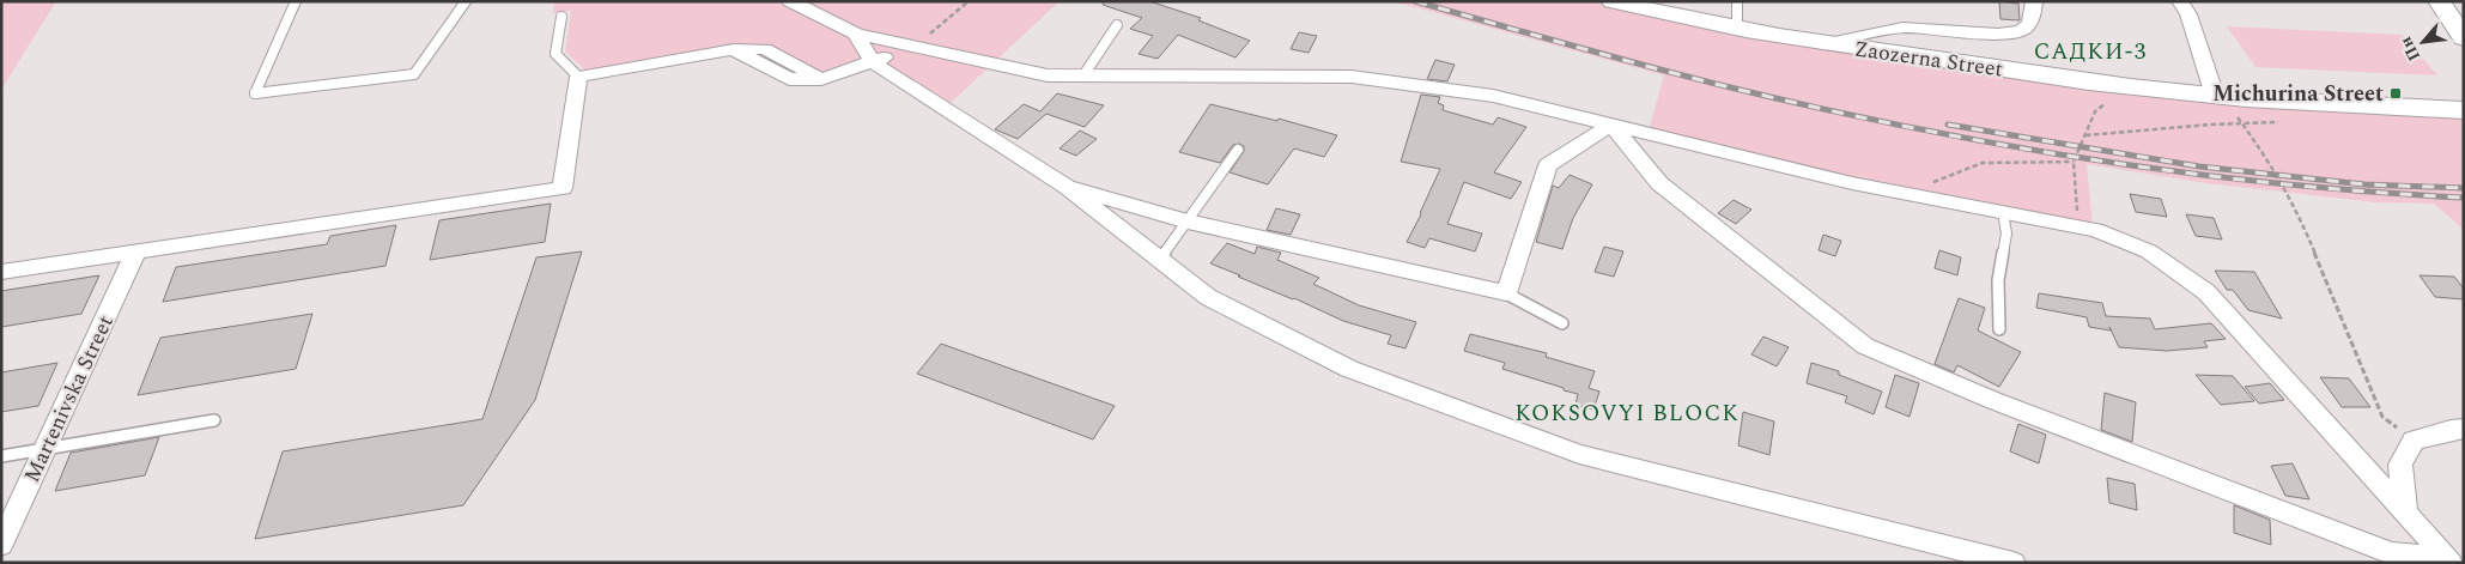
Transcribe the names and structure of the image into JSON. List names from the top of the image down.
{
  "streets": {
    "street": ["Zaozerna Street", "Martenivska Street"]
  },
  "districts": ["САДКИ-3", "KOKSOVYI BLOCK"],
  "places": {
    "transit": ["Michurina Street"]
  },
  "north": "bottom left"
}
